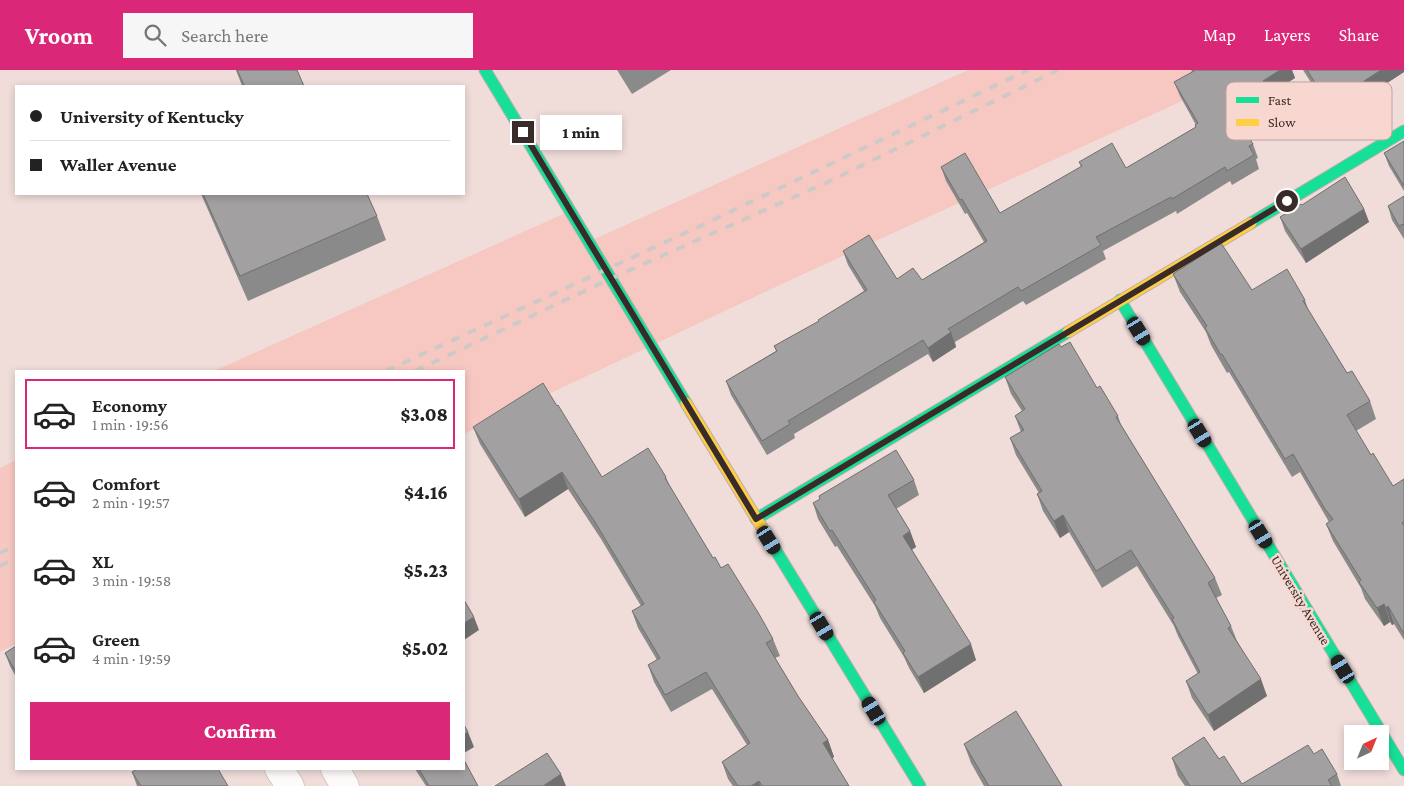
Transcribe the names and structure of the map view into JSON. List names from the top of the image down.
{
  "streets": {
    "street": ["University Avenue"]
  },
  "legend": ["Fast", "Slow"],
  "north": "top right",
  "page": {
    "header": "Vroom",
    "search": "Search here",
    "nav": ["Map", "Layers", "Share"],
    "banner": ["University of Kentucky", "Waller Avenue"],
    "bubble": "1 min",
    "list": [
      {
        "name": "Economy",
        "note": "1 min · 19:56",
        "value": "$3.08"
      },
      {
        "name": "Comfort",
        "note": "2 min · 19:57",
        "value": "$4.16"
      },
      {
        "name": "XL",
        "note": "3 min · 19:58",
        "value": "$5.23"
      },
      {
        "name": "Green",
        "note": "4 min · 19:59",
        "value": "$5.02"
      }
    ],
    "buttons": "Confirm"
  }
}
